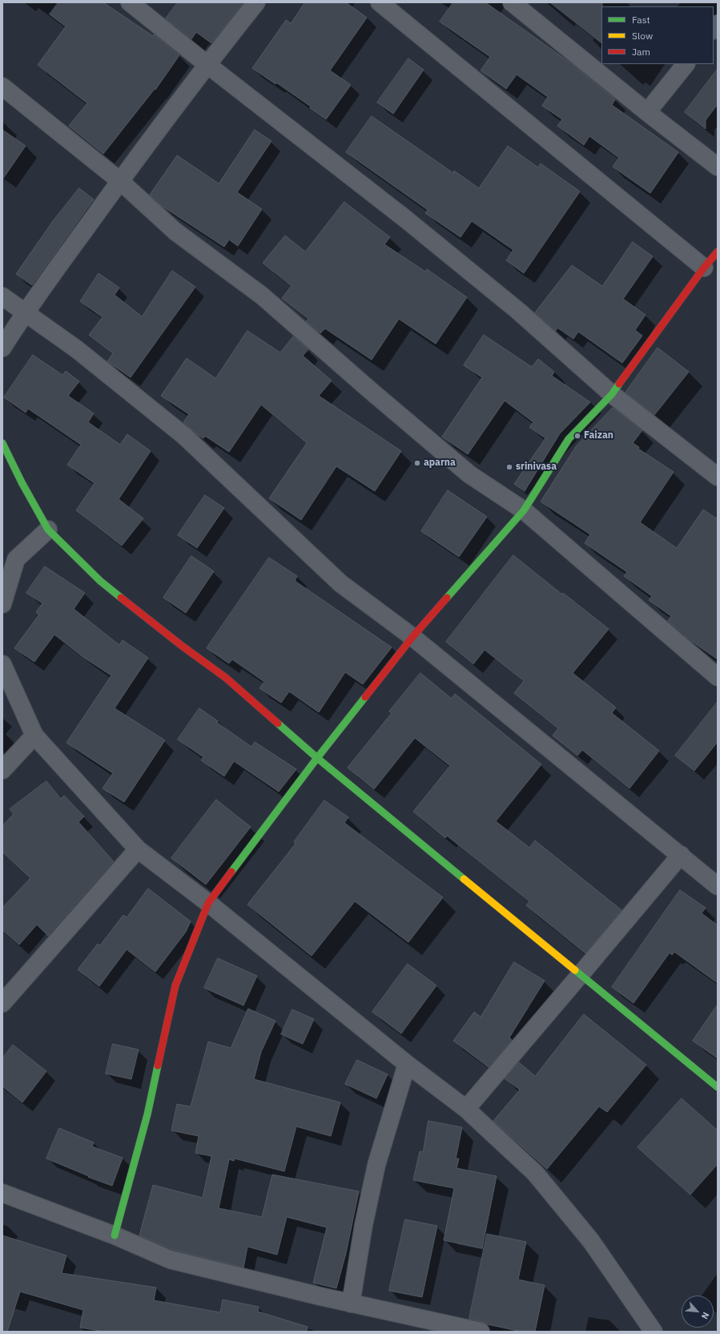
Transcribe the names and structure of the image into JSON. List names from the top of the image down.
{
  "places": ["Faizan", "aparna", "srinivasa"],
  "legend": ["Fast", "Slow", "Jam"],
  "north": "bottom right"
}
